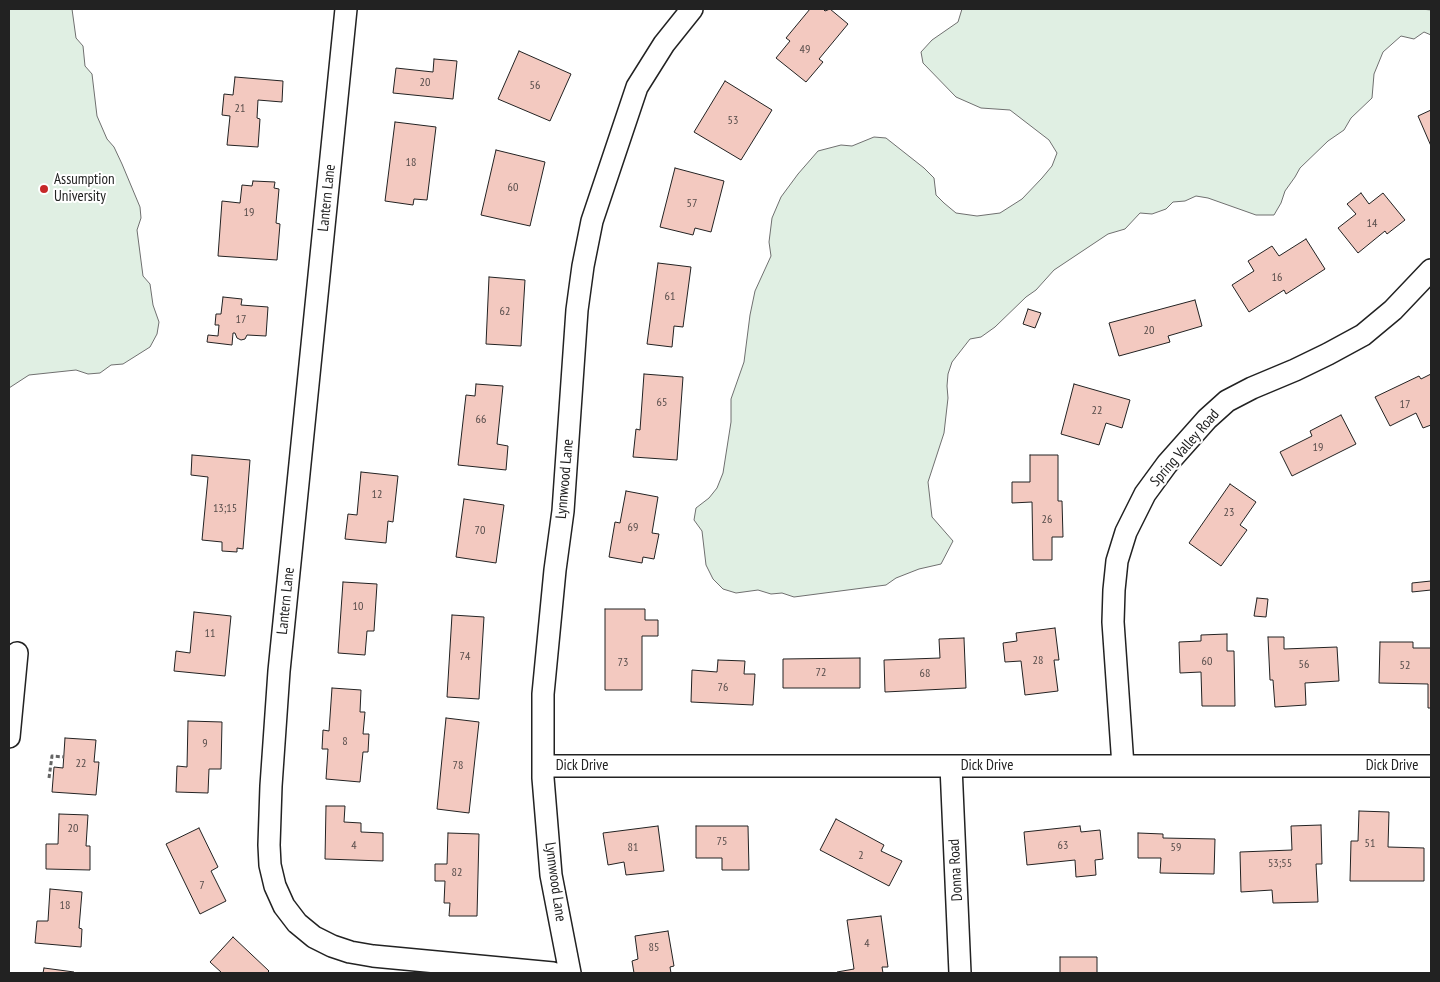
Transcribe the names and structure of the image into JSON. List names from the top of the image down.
{
  "streets": {
    "street": [
      "Lantern Lane",
      "Spring Valley Road",
      "Lynnwood Lane",
      "Dick Drive",
      "Donna Road"
    ]
  },
  "crossings": [
    ["Spring Valley Road", "Dick Drive"],
    ["Lynnwood Lane", "Dick Drive"],
    ["Dick Drive", "Donna Road"]
  ],
  "places": ["Assumption University"],
  "house_numbers": [
    "49",
    "20",
    "56",
    "21",
    "53",
    "18",
    "60",
    "57",
    "19",
    "14",
    "16",
    "61",
    "62",
    "17",
    "20",
    "65",
    "17",
    "22",
    "66",
    "19",
    "12",
    "13;15",
    "23",
    "26",
    "69",
    "70",
    "10",
    "11",
    "74",
    "28",
    "60",
    "73",
    "56",
    "52",
    "72",
    "68",
    "76",
    "8",
    "9",
    "22",
    "78",
    "20",
    "75",
    "51",
    "4",
    "63",
    "81",
    "59",
    "2",
    "53;55",
    "82",
    "7",
    "18",
    "4",
    "85"
  ]
}
